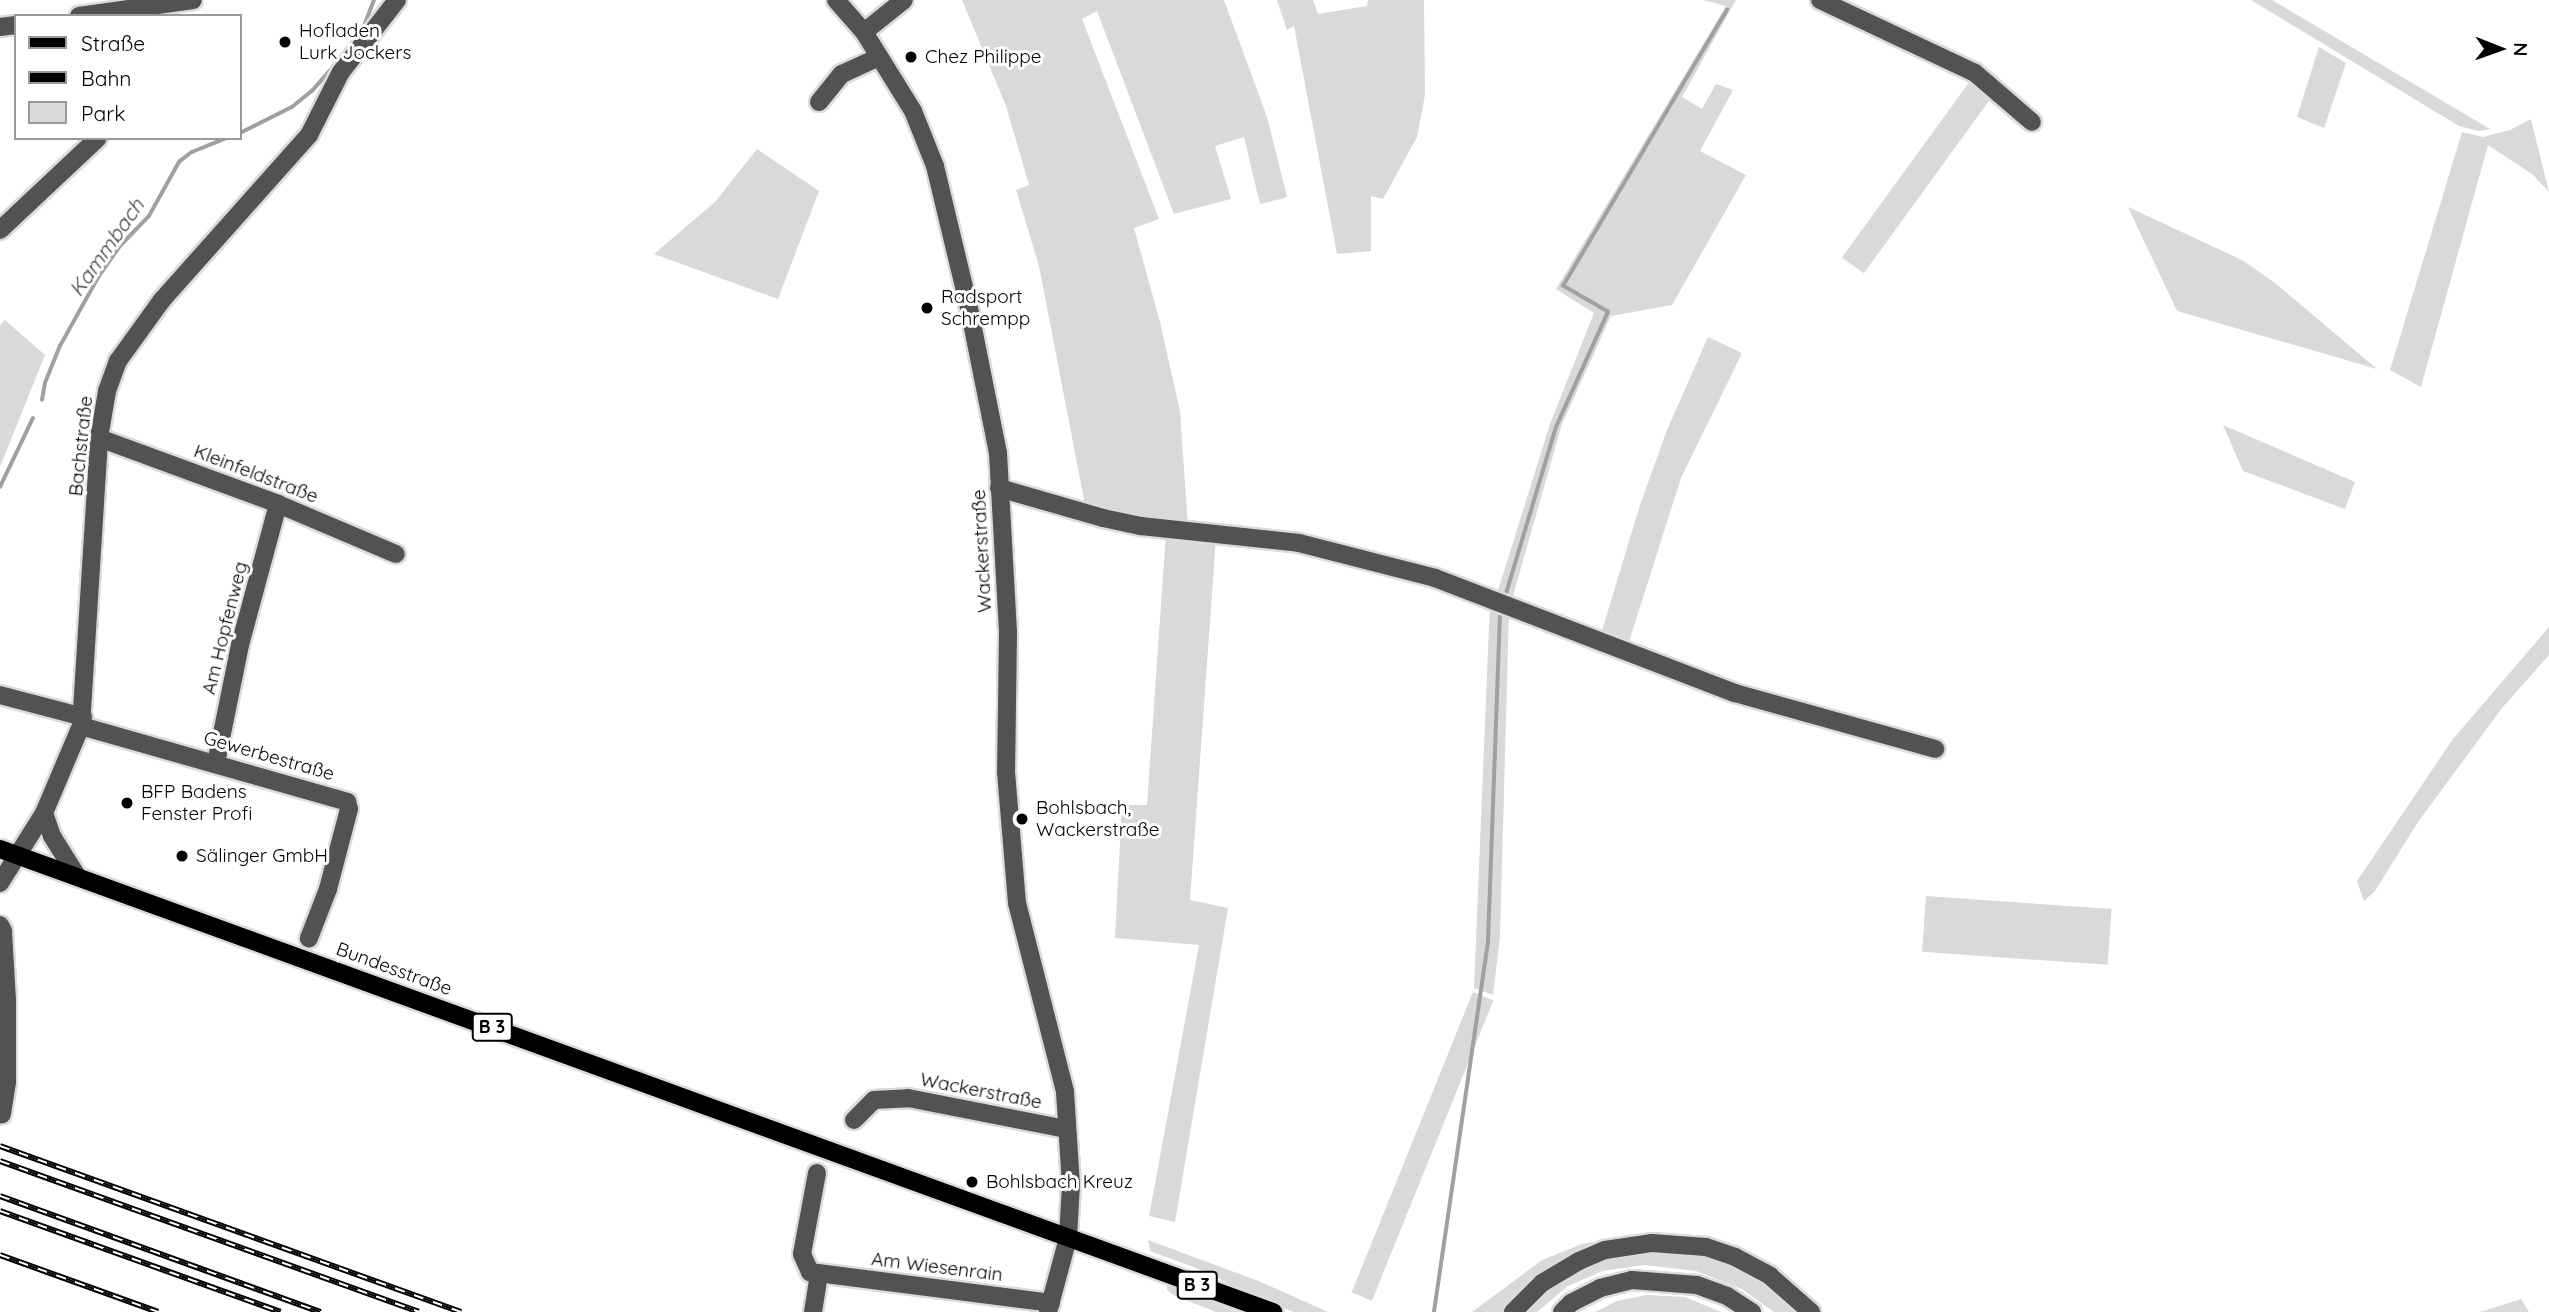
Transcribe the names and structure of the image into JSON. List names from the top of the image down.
{
  "streets": {
    "main road": ["Bundesstraße", "B 3"],
    "street": [
      "Bachstraße",
      "Kleinfeldstraße",
      "Wackerstraße",
      "Am Hopfenweg",
      "Gewerbestraße",
      "Am Wiesenrain"
    ]
  },
  "crossings": [
    ["Bachstraße", "Kleinfeldstraße"],
    ["Bachstraße", "Gewerbestraße"],
    ["Bachstraße", "Bundesstraße"],
    ["Kleinfeldstraße", "Am Hopfenweg"],
    ["Wackerstraße", "Bundesstraße"],
    ["Wackerstraße", "B 3"],
    ["Wackerstraße", "Am Wiesenrain"],
    ["Am Hopfenweg", "Gewerbestraße"],
    ["Bundesstraße", "B 3"]
  ],
  "water": ["Kammbach"],
  "places": [
    "Hofladen Lurk Jockers",
    "Chez Philippe",
    "Radsport Schrempp",
    "BFP Badens Fenster Profi",
    "Bohlsbach, Wackerstraße",
    "Sälinger GmbH",
    "Bohlsbach Kreuz"
  ],
  "legend": ["Straße", "Bahn", "Park"],
  "north": "right"
}
